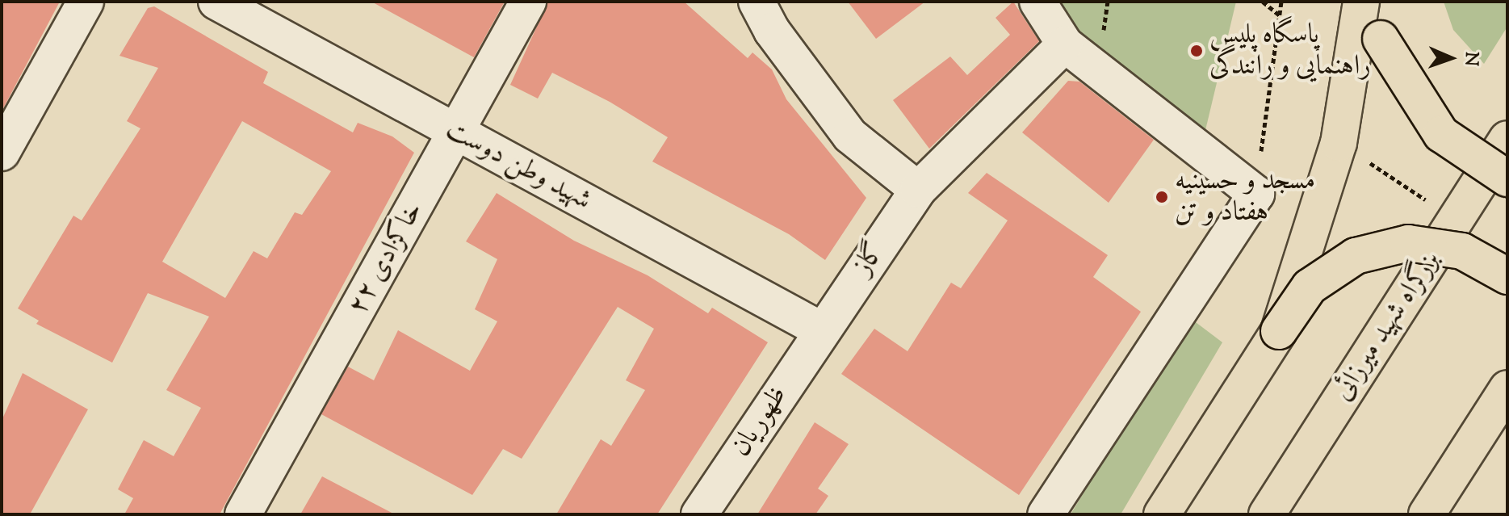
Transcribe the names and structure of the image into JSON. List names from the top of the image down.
{
  "streets": {
    "main road": ["بزرگراه شهید میرزائی"],
    "street": [
      "شهید وطن دوست",
      "خاکزادی ۲۲",
      "گاز",
      "ظهوریان"
    ]
  },
  "crossings": [
    ["شهید وطن دوست", "خاکزادی ۲۲"],
    ["شهید وطن دوست", "گاز"],
    ["شهید وطن دوست", "ظهوریان"],
    ["گاز", "ظهوریان"]
  ],
  "places": ["پاسگاه پلیس راهنمایی و رانندگی", "مسجد و حسینیه هفتاد و تن"],
  "north": "right"
}
